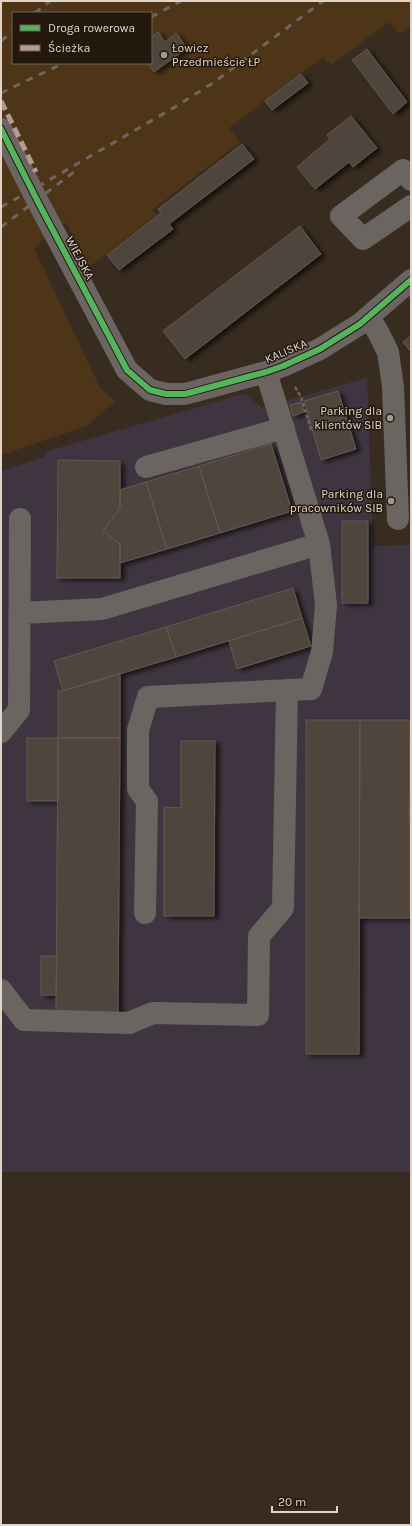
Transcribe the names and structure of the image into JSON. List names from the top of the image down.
{
  "streets": {
    "street": ["WIEJSKA", "KALISKA"]
  },
  "crossings": [
    ["WIEJSKA", "KALISKA"]
  ],
  "places": ["Łowicz Przedmieście ŁP", "Parking dla klientów SIB", "Parking dla pracowników SIB"],
  "legend": ["Droga rowerowa", "Ścieżka"],
  "scale_bar": "20 m"
}
